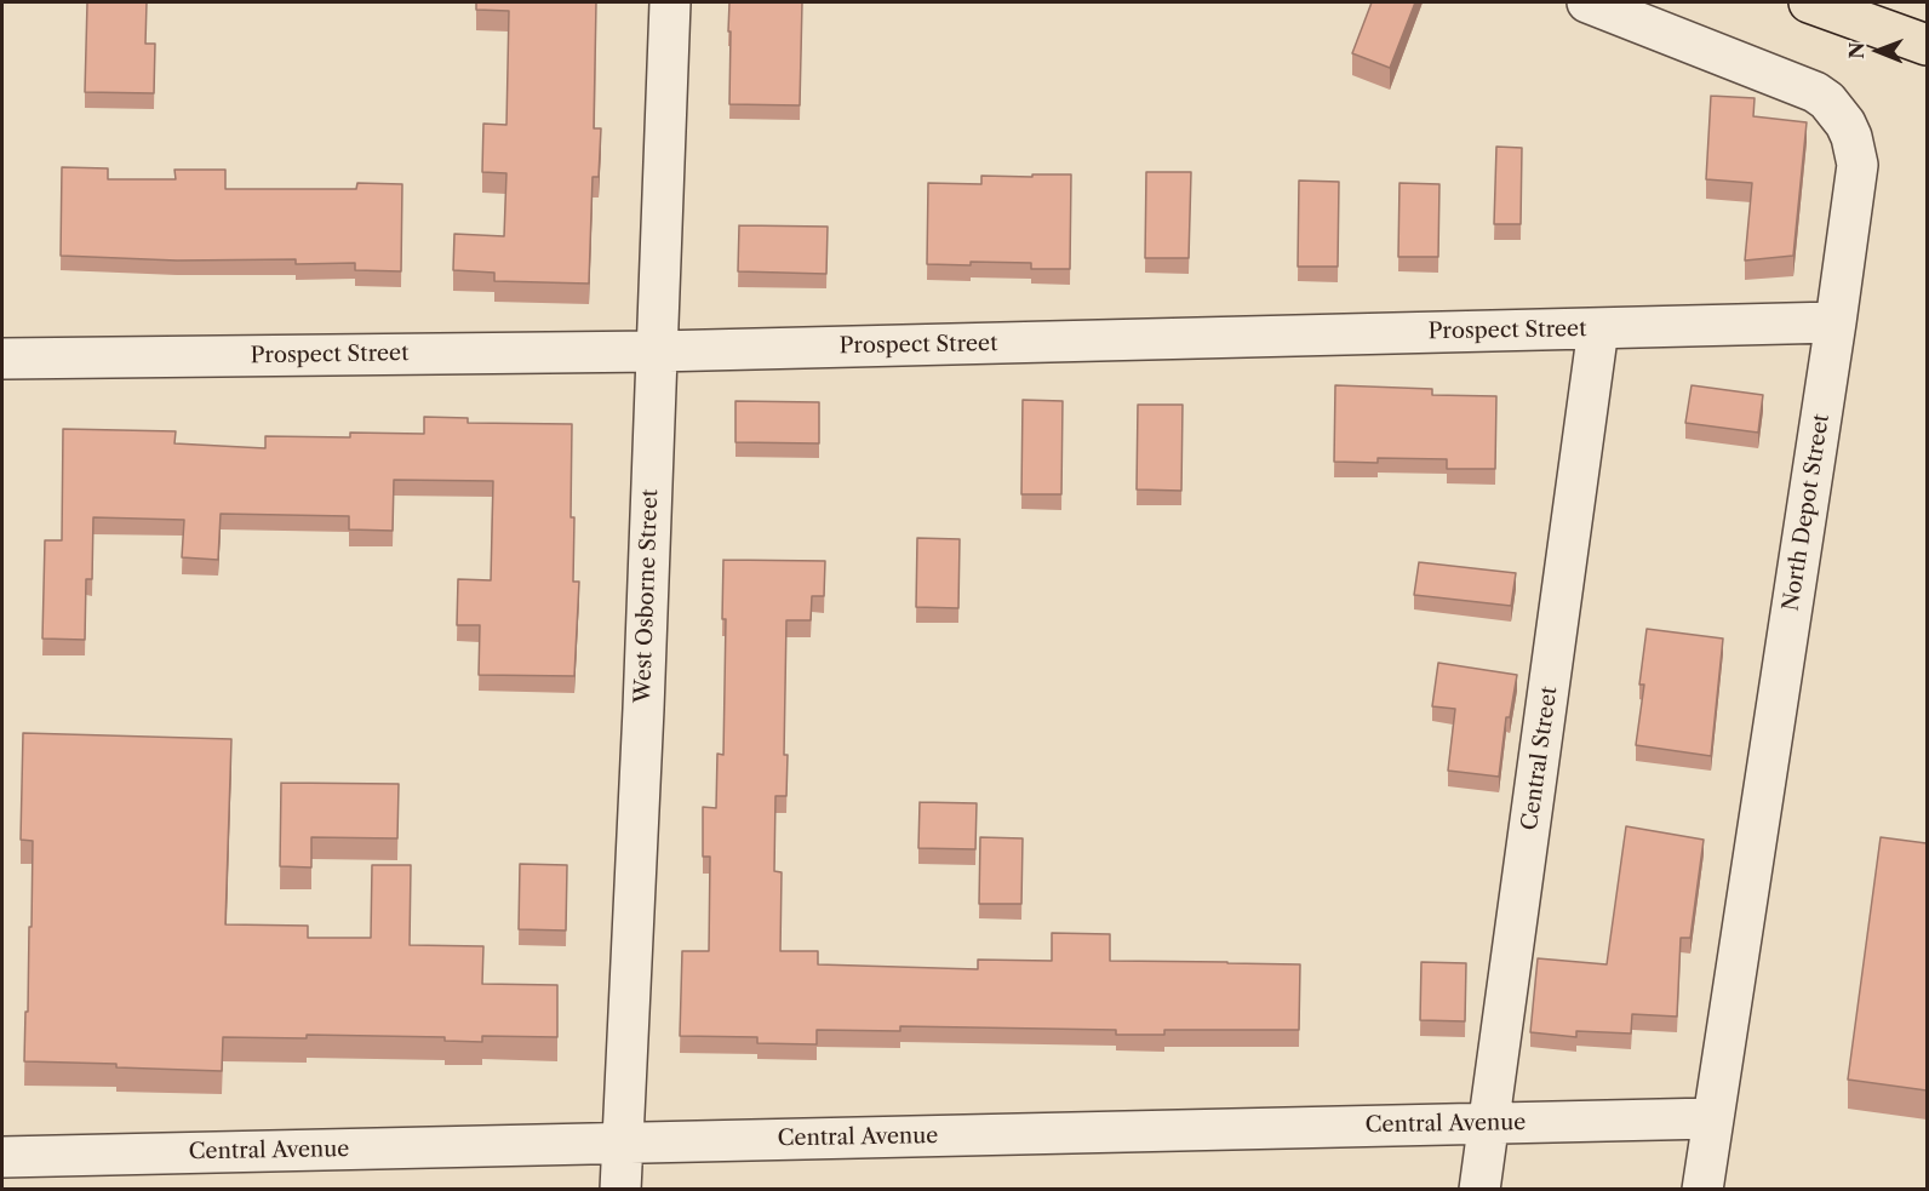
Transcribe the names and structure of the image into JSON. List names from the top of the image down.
{
  "streets": {
    "street": [
      "Prospect Street",
      "North Depot Street",
      "West Osborne Street",
      "Central Street",
      "Central Avenue"
    ]
  },
  "crossings": [
    ["Prospect Street", "North Depot Street"],
    ["Prospect Street", "West Osborne Street"],
    ["Prospect Street", "Central Street"],
    ["North Depot Street", "Central Avenue"],
    ["West Osborne Street", "Central Avenue"],
    ["Central Street", "Central Avenue"]
  ],
  "north": "left"
}
